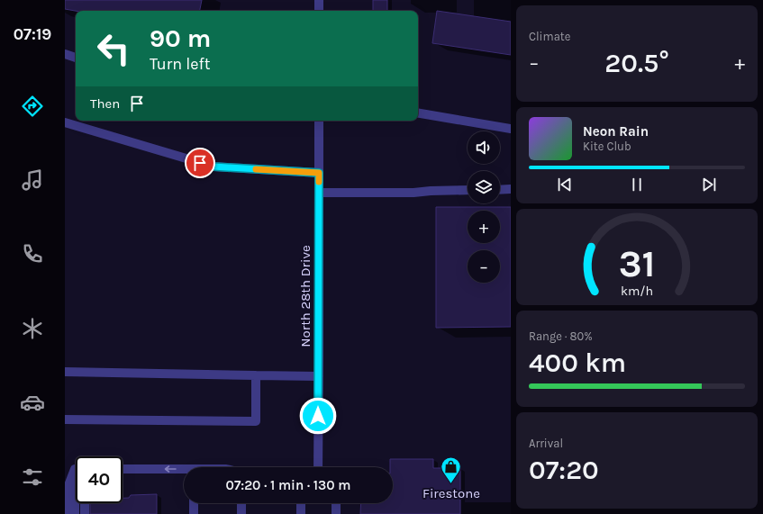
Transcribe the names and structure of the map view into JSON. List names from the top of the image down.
{
  "streets": {
    "street": ["North 28th Drive"]
  },
  "places": {
    "shop": ["Firestone"]
  },
  "page": {
    "tabs": "07:19",
    "tile": [
      "Climate",
      ["Range · 80%", "400 km"],
      ["Arrival", "07:20"]
    ],
    "turn": ["90 m", "Turn left"],
    "heat": ["−", "20.5°", "+"],
    "then": "Then",
    "song": ["Neon Rain", "Kite Club"],
    "map_buttons": ["+", "−"],
    "limit": "40",
    "trip": "07:20 · 1 min · 130 m",
    "gauge": ["31", "km/h"]
  }
}
